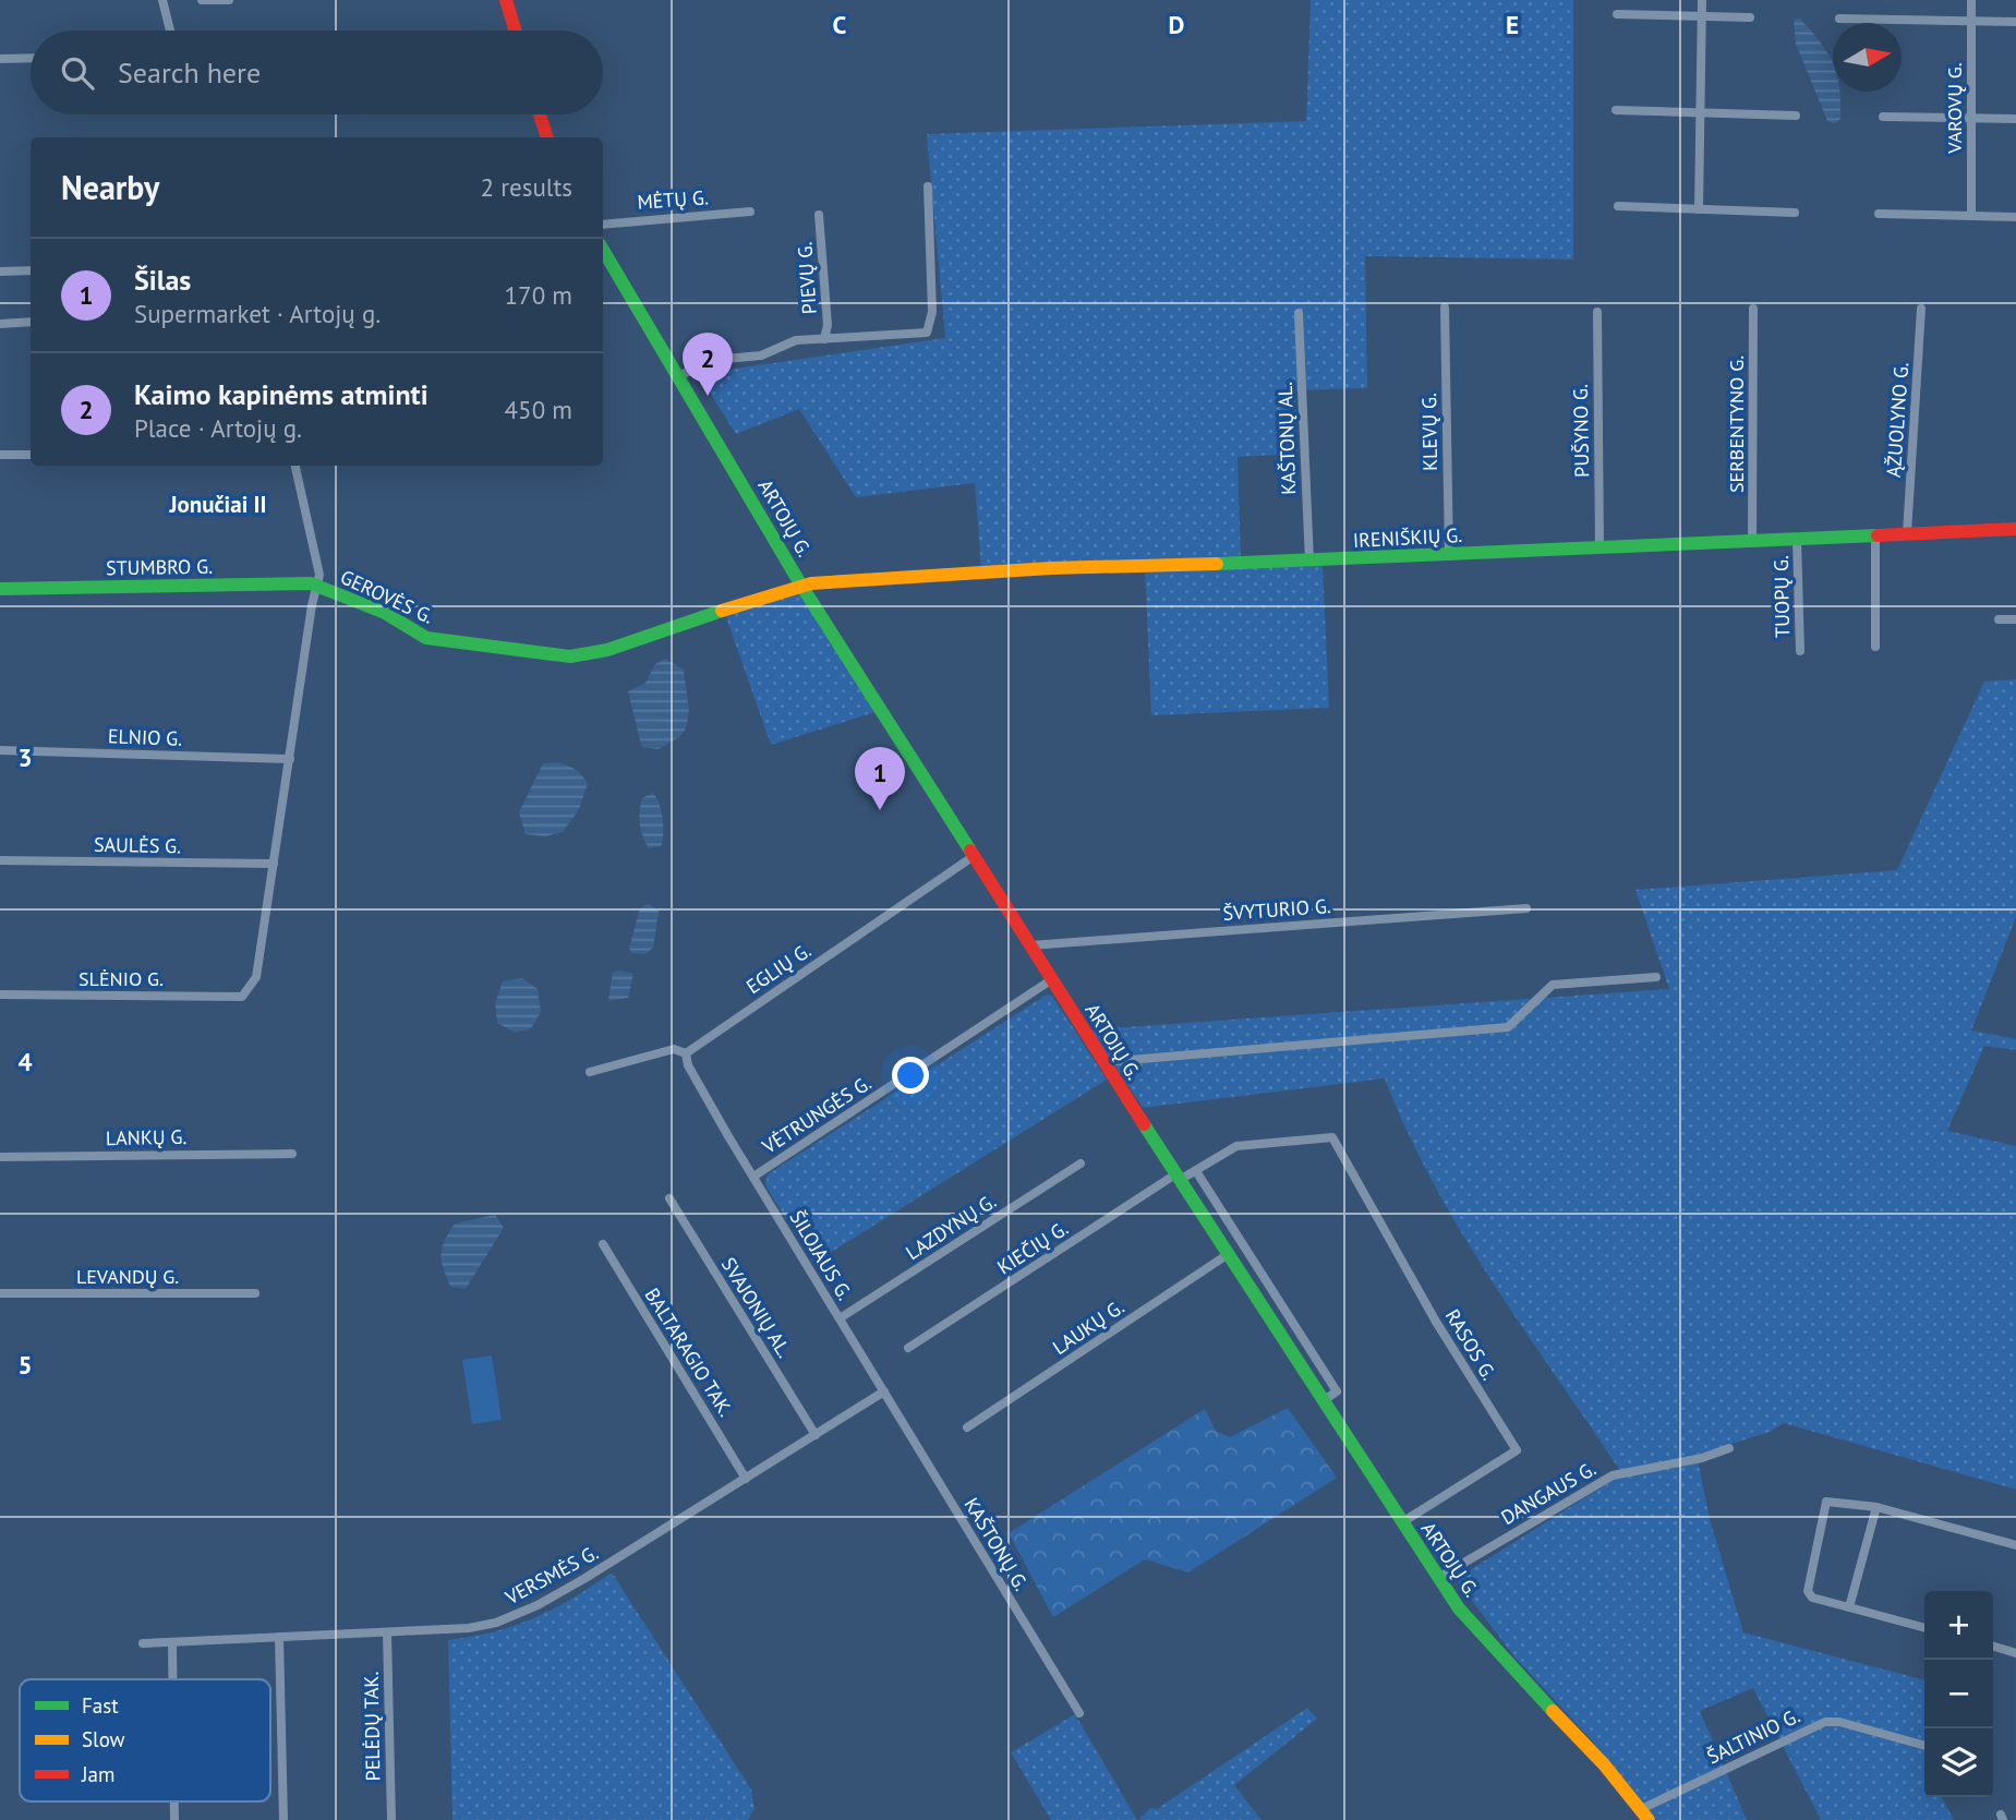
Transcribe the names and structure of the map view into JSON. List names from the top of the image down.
{
  "streets": {
    "street": [
      "VAROVŲ G.",
      "MĖTŲ G.",
      "PIEVŲ G.",
      "ĄŽUOLYNO G.",
      "SERBENTYNO G.",
      "PUŠYNO G.",
      "KLEVŲ G.",
      "KAŠTONŲ AL.",
      "ARTOJŲ G.",
      "IRENIŠKIŲ G.",
      "STUMBRO G.",
      "GEROVĖS G.",
      "TUOPŲ G.",
      "ELNIO G.",
      "SAULĖS G.",
      "ŠVYTURIO G.",
      "EGLIŲ G.",
      "SLĖNIO G.",
      "VĖTRUNGĖS G.",
      "LANKŲ G.",
      "LAZDYNŲ G.",
      "KIEČIŲ G.",
      "ŠILOJAUS G.",
      "LEVANDŲ G.",
      "SVAJONIŲ AL.",
      "LAUKŲ G.",
      "RASOS G.",
      "BALTARAGIO TAK.",
      "DANGAUS G.",
      "KAŠTONŲ G.",
      "VERSMĖS G.",
      "PELĖDŲ TAK.",
      "ŠALTINIO G."
    ]
  },
  "crossings": [
    ["ĄŽUOLYNO G.", "IRENIŠKIŲ G."],
    ["SERBENTYNO G.", "IRENIŠKIŲ G."],
    ["PUŠYNO G.", "IRENIŠKIŲ G."],
    ["KLEVŲ G.", "IRENIŠKIŲ G."],
    ["KAŠTONŲ AL.", "IRENIŠKIŲ G."],
    ["ARTOJŲ G.", "IRENIŠKIŲ G."],
    ["ARTOJŲ G.", "GEROVĖS G."],
    ["ARTOJŲ G.", "ŠVYTURIO G."],
    ["ARTOJŲ G.", "EGLIŲ G."],
    ["ARTOJŲ G.", "VĖTRUNGĖS G."],
    ["ARTOJŲ G.", "KIEČIŲ G."],
    ["ARTOJŲ G.", "LAUKŲ G."],
    ["ARTOJŲ G.", "RASOS G."],
    ["ARTOJŲ G.", "DANGAUS G."],
    ["ARTOJŲ G.", "ŠALTINIO G."],
    ["IRENIŠKIŲ G.", "GEROVĖS G."],
    ["IRENIŠKIŲ G.", "TUOPŲ G."],
    ["STUMBRO G.", "GEROVĖS G."],
    ["GEROVĖS G.", "ELNIO G."],
    ["GEROVĖS G.", "SAULĖS G."],
    ["GEROVĖS G.", "SLĖNIO G."],
    ["EGLIŲ G.", "ŠILOJAUS G."],
    ["VĖTRUNGĖS G.", "ŠILOJAUS G."],
    ["LAZDYNŲ G.", "ŠILOJAUS G."],
    ["KIEČIŲ G.", "RASOS G."],
    ["ŠILOJAUS G.", "KAŠTONŲ G."],
    ["ŠILOJAUS G.", "VERSMĖS G."],
    ["SVAJONIŲ AL.", "VERSMĖS G."],
    ["BALTARAGIO TAK.", "VERSMĖS G."],
    ["KAŠTONŲ G.", "VERSMĖS G."],
    ["VERSMĖS G.", "PELĖDŲ TAK."]
  ],
  "districts": ["Jonučiai II"],
  "legend": ["Fast", "Slow", "Jam"],
  "north": "right",
  "page": {
    "search": "Search here",
    "heading": ["Nearby", "2 results"],
    "list": [
      {
        "mark": "1",
        "name": "Šilas",
        "note": "Supermarket · Artojų g.",
        "value": "170 m"
      },
      {
        "mark": "2",
        "name": "Kaimo kapinėms atminti",
        "note": "Place · Artojų g.",
        "value": "450 m"
      }
    ],
    "pins": ["2", "1"],
    "map_buttons": ["+", "−"]
  },
  "grid": {
    "columns": ["C", "D", "E"],
    "rows": ["3", "4", "5"]
  }
}
